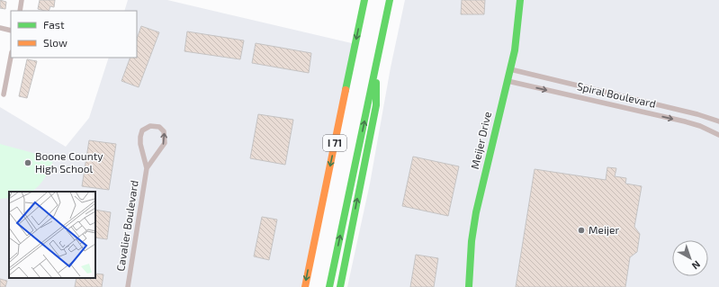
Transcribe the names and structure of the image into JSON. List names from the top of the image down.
{
  "streets": {
    "main road": ["Meijer Drive", "I 71"],
    "street": ["Spiral Boulevard", "Cavalier Boulevard"]
  },
  "crossings": [
    ["Spiral Boulevard", "Meijer Drive"]
  ],
  "places": ["Boone County High School", "Meijer"],
  "legend": ["Fast", "Slow"],
  "north": "bottom right"
}
